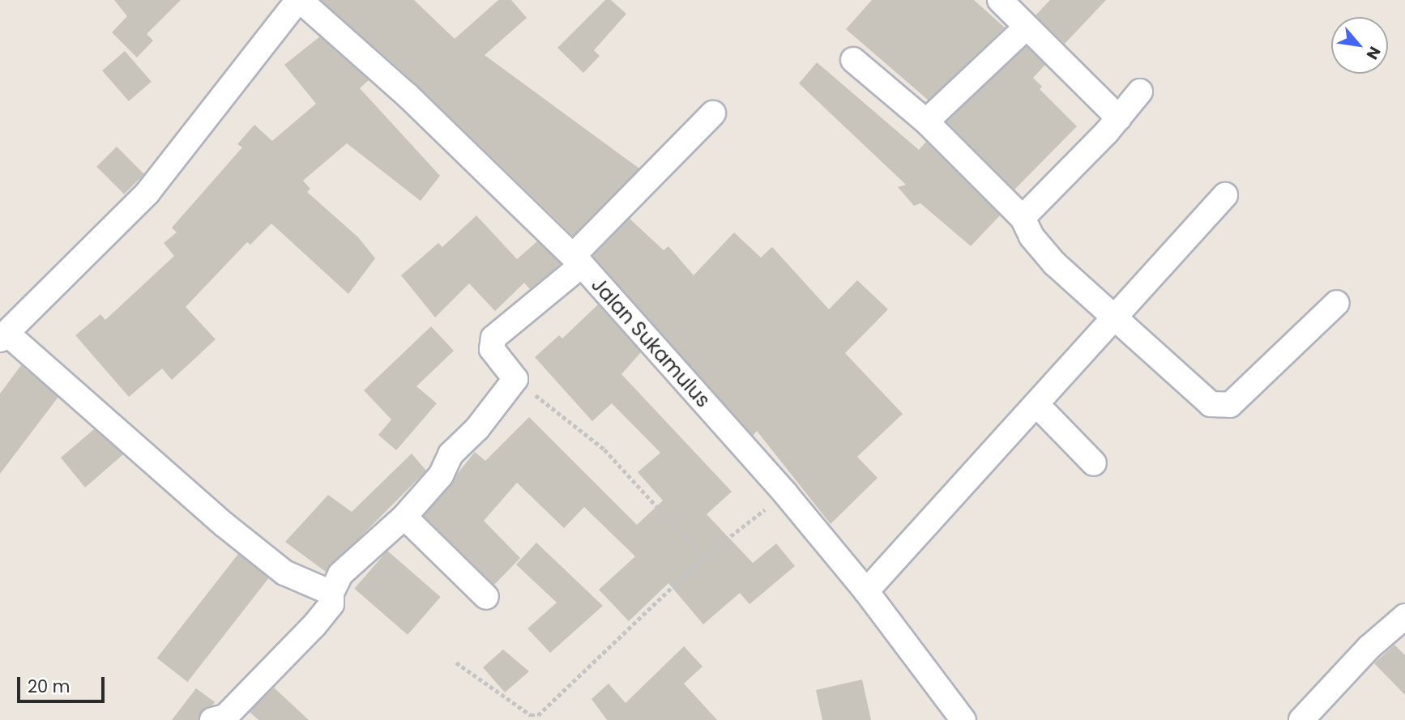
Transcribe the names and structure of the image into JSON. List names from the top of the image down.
{
  "streets": {
    "street": ["Jalan Sukamulus"]
  },
  "scale_bar": "20 m",
  "north": "bottom right"
}
